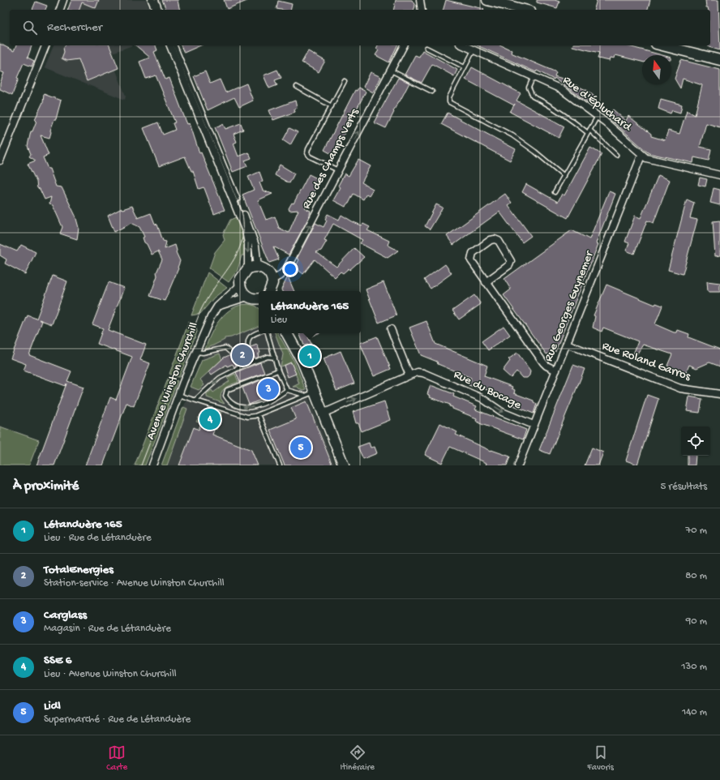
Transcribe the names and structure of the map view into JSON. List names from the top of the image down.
{
  "streets": {
    "street": [
      "Rue d'Épluchard",
      "Rue des Champs Verts",
      "Rue Georges Guynemer",
      "Rue Roland Garros",
      "Avenue Winston Churchill",
      "Rue du Bocage"
    ]
  },
  "crossings": [
    ["Rue d'Épluchard", "Rue Georges Guynemer"],
    ["Rue Georges Guynemer", "Rue Roland Garros"],
    ["Rue Georges Guynemer", "Rue du Bocage"]
  ],
  "one_way": ["Rue des Champs Verts", "Rue du Bocage"],
  "north": "top",
  "page": {
    "search": "Rechercher",
    "popup": ["Létanduère 165", "Lieu"],
    "pins": [
      "2",
      "1",
      "3",
      "4",
      "5"
    ],
    "heading": ["À proximité", "5 résultats"],
    "list": [
      {
        "mark": "1",
        "name": "Létanduère 165",
        "note": "Lieu · Rue de Létanduère",
        "value": "70 m"
      },
      {
        "mark": "2",
        "name": "TotalEnergies",
        "note": "Station-service · Avenue Winston Churchill",
        "value": "80 m"
      },
      {
        "mark": "3",
        "name": "Carglass",
        "note": "Magasin · Rue de Létanduère",
        "value": "90 m"
      },
      {
        "mark": "4",
        "name": "SSE 6",
        "note": "Lieu · Avenue Winston Churchill",
        "value": "130 m"
      },
      {
        "mark": "5",
        "name": "Lidl",
        "note": "Supermarché · Rue de Létanduère",
        "value": "140 m"
      }
    ],
    "nav": ["Carte", "Itinéraire", "Favoris"]
  }
}
